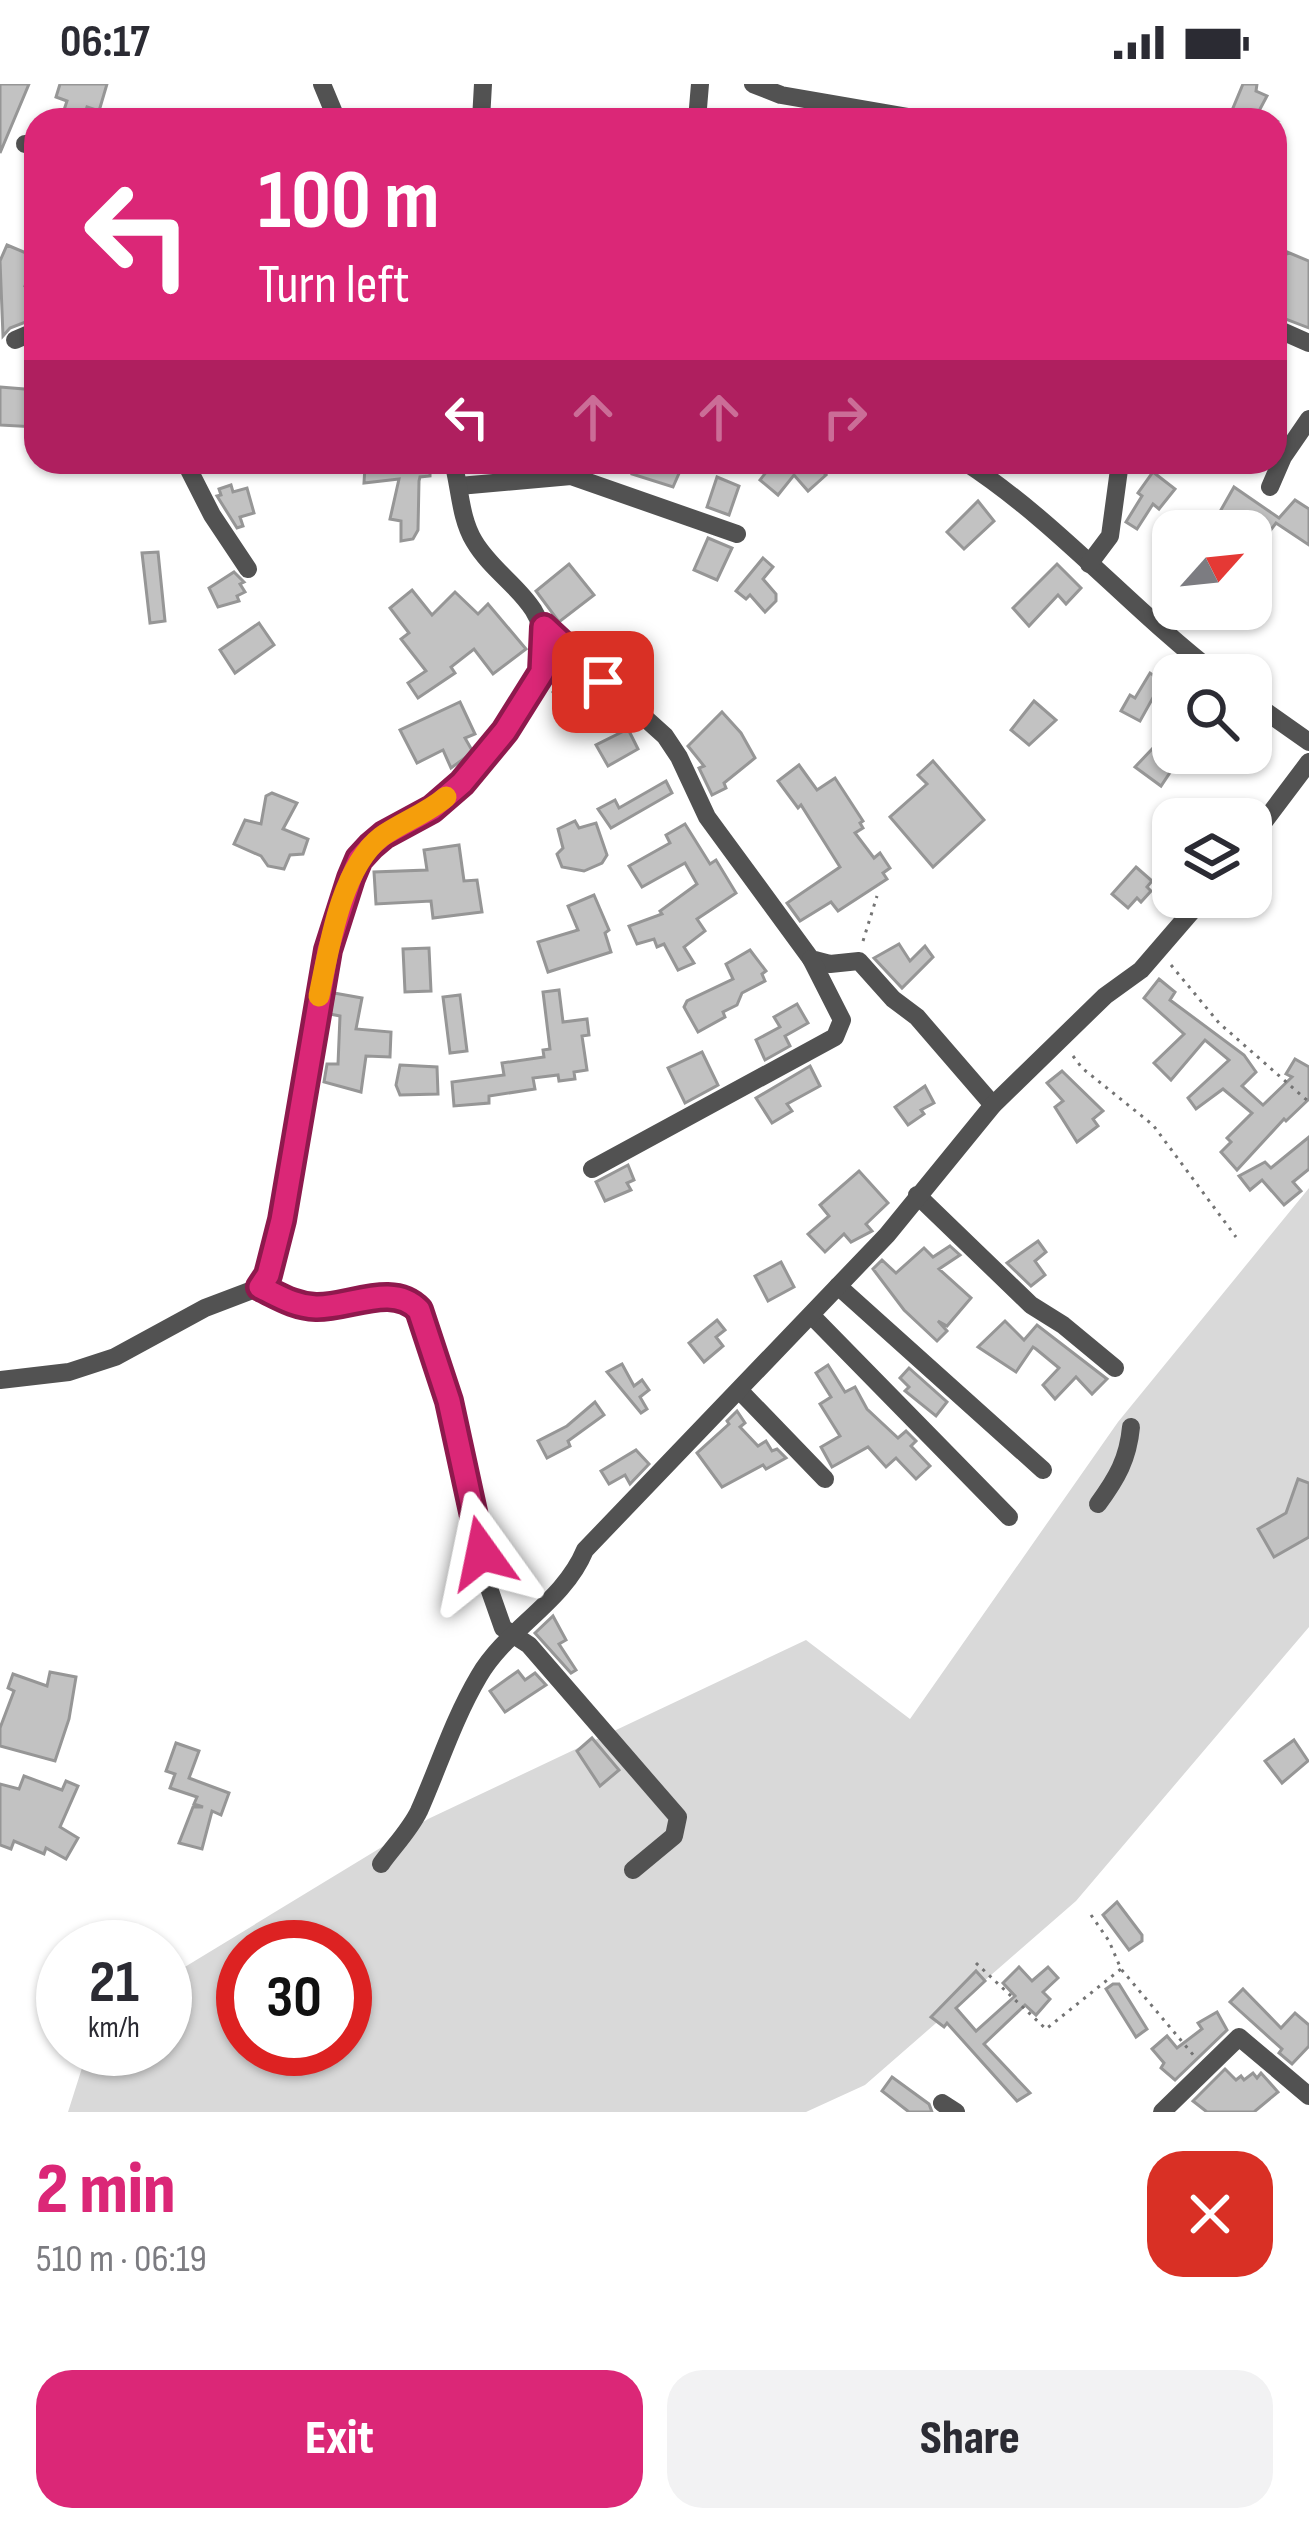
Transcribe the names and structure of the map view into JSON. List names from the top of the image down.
{
  "north": "top right",
  "page": {
    "status": "06:17",
    "turn": ["100 m", "Turn left"],
    "speed": "21 km/h",
    "limit": "30",
    "heading": ["2 min", "510 m · 06:19"],
    "buttons": ["Exit", "Share"]
  }
}
